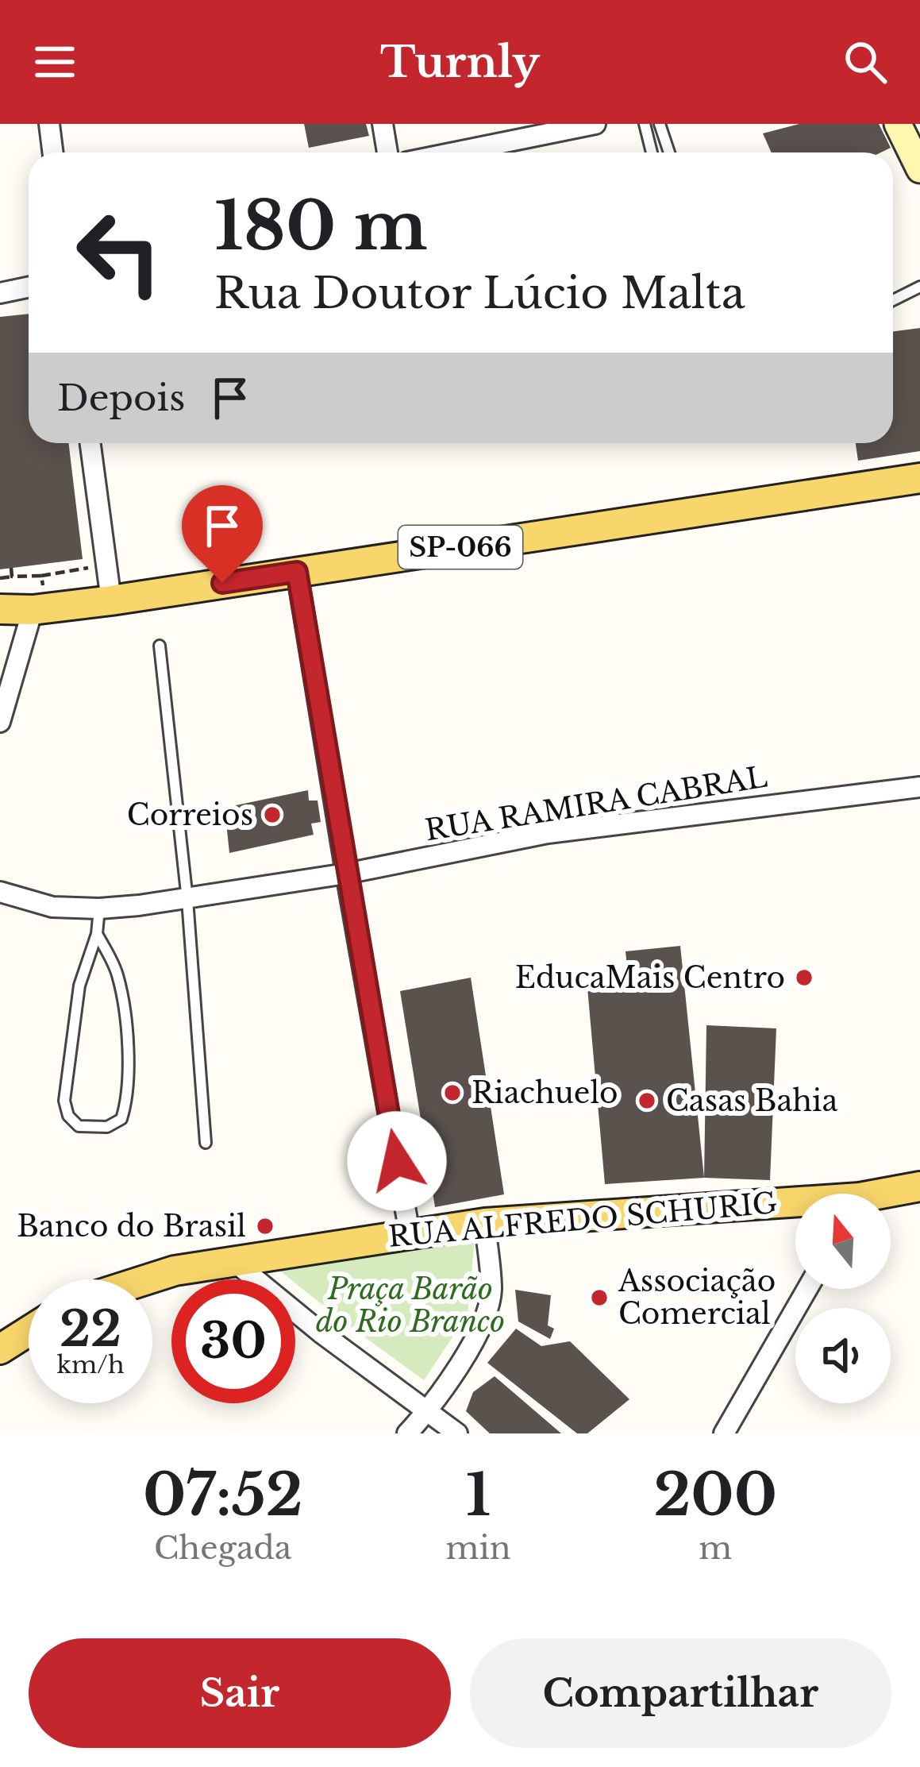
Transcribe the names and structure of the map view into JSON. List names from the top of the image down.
{
  "streets": {
    "main road": ["SP-066", "RUA ALFREDO SCHURIG"],
    "street": ["RUA RAMIRA CABRAL"]
  },
  "parks": ["Praça Barão do Rio Branco"],
  "places": [
    "Correios",
    "EducaMais Centro",
    "Riachuelo",
    "Casas Bahia",
    "Banco do Brasil",
    "Associação Comercial"
  ],
  "north": "top",
  "page": {
    "header": "Turnly",
    "turn": ["180 m", "Rua Doutor Lúcio Malta"],
    "then": "Depois",
    "speed": "22 km/h",
    "limit": "30",
    "eta": [
      "07:52",
      "Chegada",
      "1",
      "min",
      "200",
      "m"
    ],
    "buttons": ["Sair", "Compartilhar"]
  }
}
